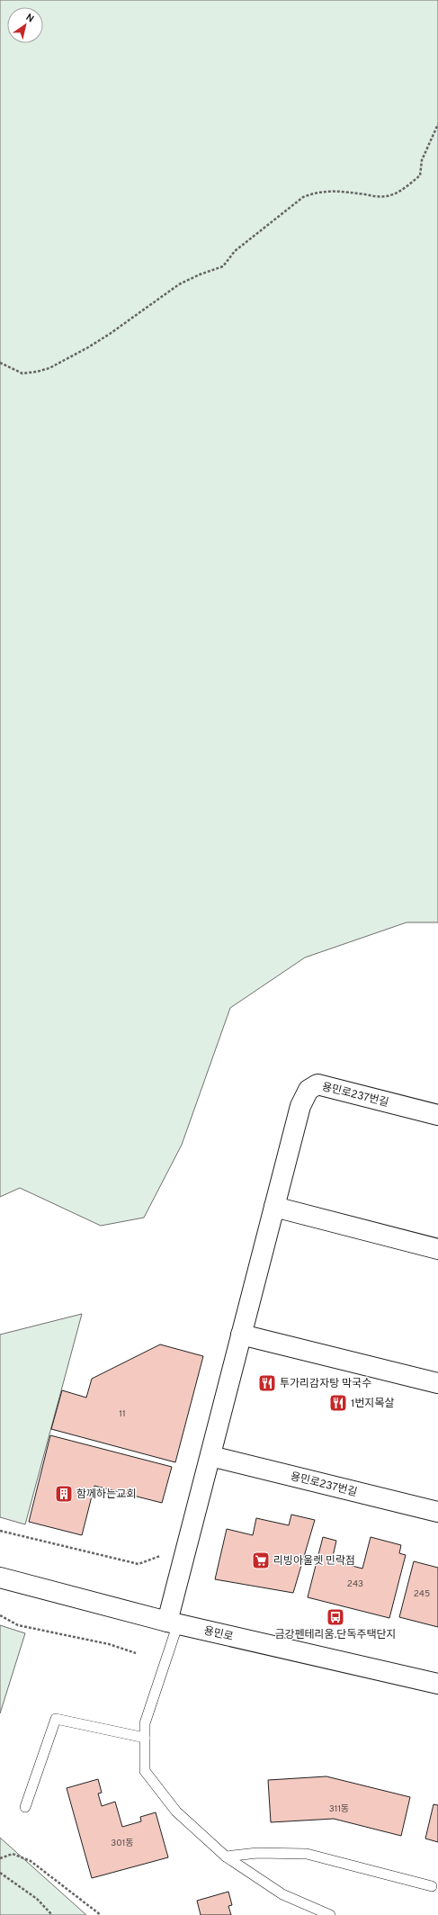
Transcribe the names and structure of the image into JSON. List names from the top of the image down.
{
  "streets": {
    "street": ["용민로237번길", "용민로"]
  },
  "crossings": [
    ["용민로237번길", "용민로"]
  ],
  "places": {
    "restaurant": ["투가리감자탕 막국수", "1번지목살"],
    "building": ["함께하는교회"],
    "supermarket": ["리빙아울렛 민락점"],
    "bus stop": ["금강펜테리움.단독주택단지"]
  },
  "house_numbers": [
    "11",
    "243",
    "245",
    "311동",
    "301동"
  ],
  "north": "top right"
}
